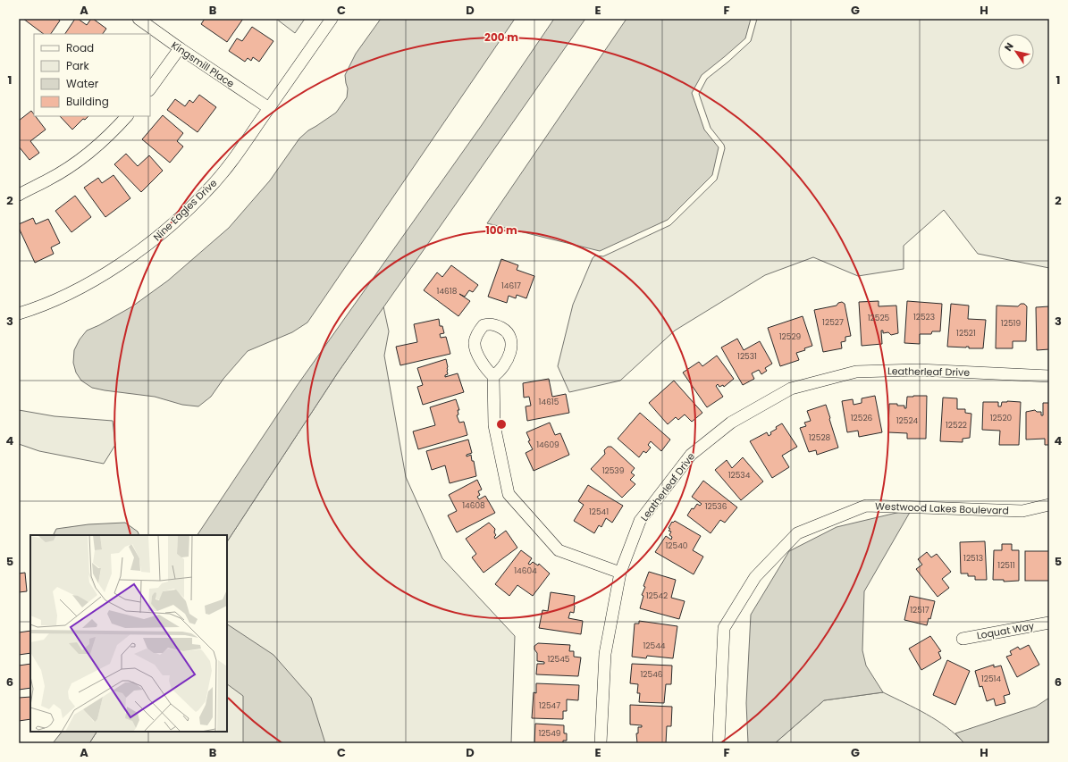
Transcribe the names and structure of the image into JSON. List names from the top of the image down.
{
  "streets": {
    "street": [
      "Kingsmill Place",
      "Nine Eagles Drive",
      "Leatherleaf Drive",
      "Westwood Lakes Boulevard",
      "Loquat Way"
    ]
  },
  "crossings": [
    ["Kingsmill Place", "Nine Eagles Drive"]
  ],
  "house_numbers": [
    "14617",
    "14618",
    "12523",
    "12525",
    "12527",
    "12519",
    "12521",
    "12529",
    "12531",
    "14615",
    "12526",
    "12520",
    "12524",
    "12522",
    "12528",
    "14609",
    "12539",
    "12534",
    "14608",
    "12536",
    "12541",
    "12540",
    "12513",
    "12511",
    "14604",
    "12542",
    "12517",
    "12544",
    "12545",
    "12546",
    "12514",
    "12547",
    "12549"
  ],
  "legend": [
    "Road",
    "Park",
    "Water",
    "Building"
  ],
  "north": "top left",
  "grid": {
    "columns": [
      "A",
      "B",
      "C",
      "D",
      "E",
      "F",
      "G",
      "H"
    ],
    "rows": [
      "1",
      "2",
      "3",
      "4",
      "5",
      "6"
    ]
  },
  "rings": ["200 m", "100 m"]
}
